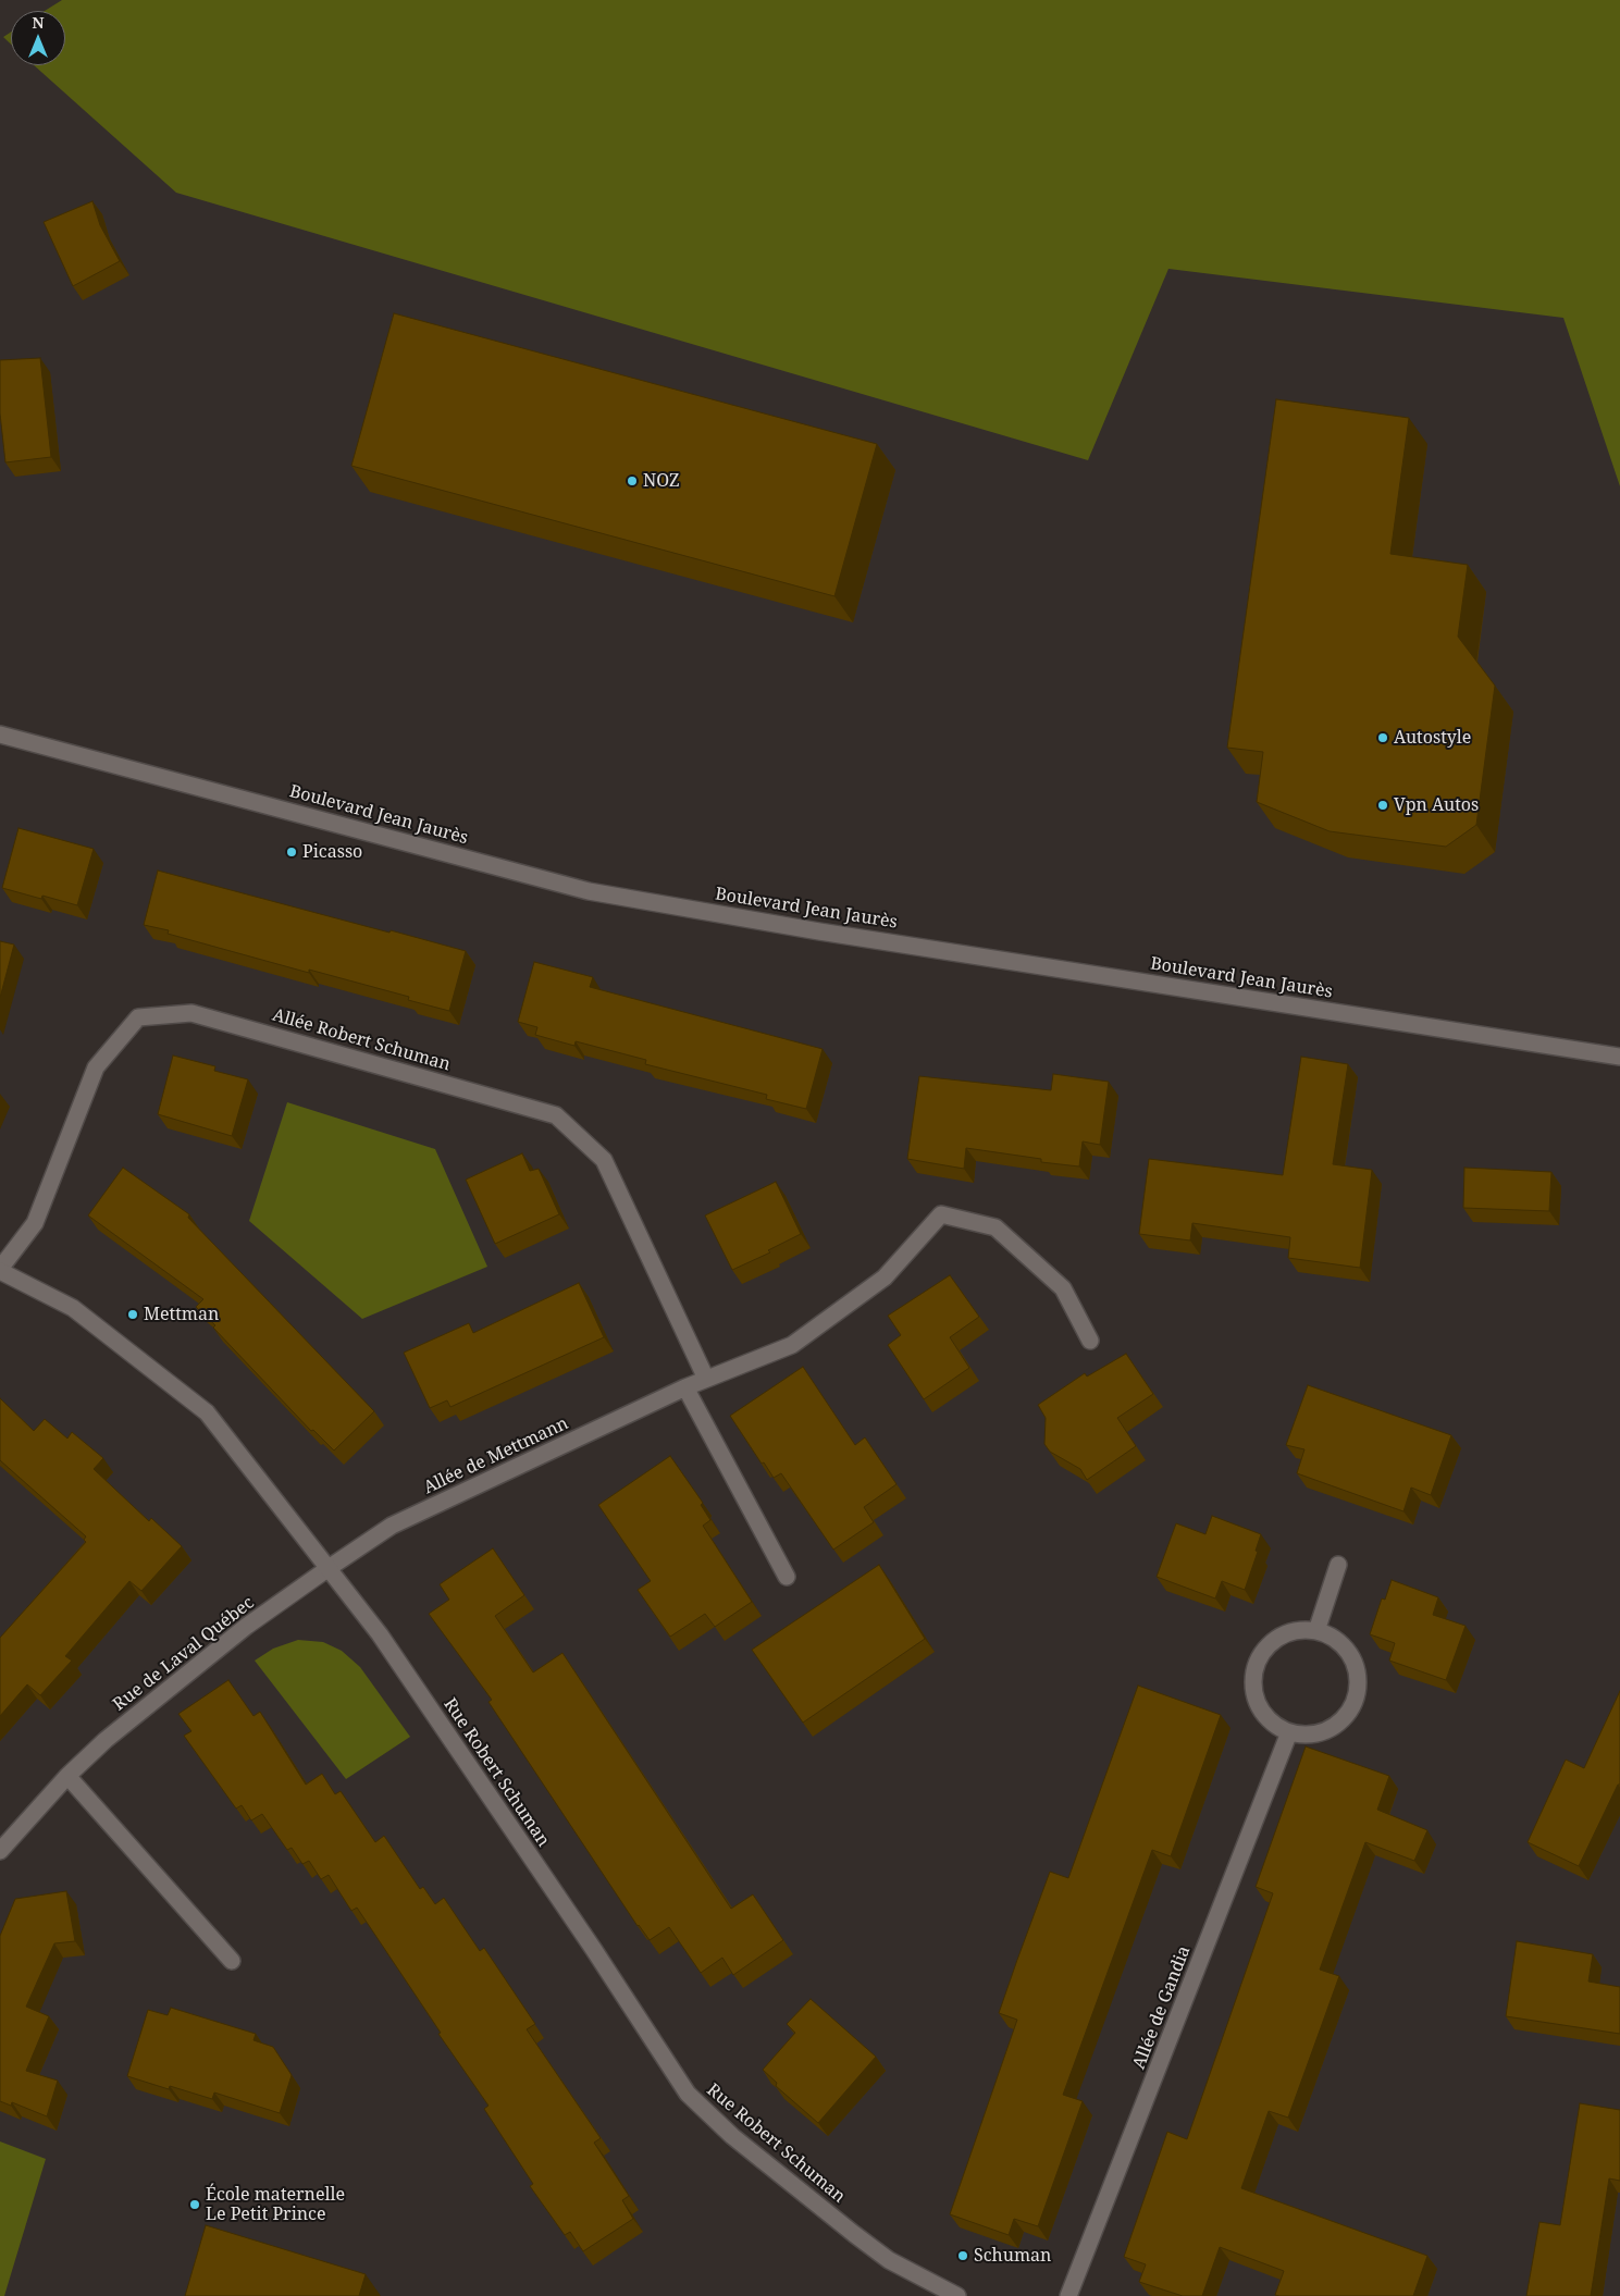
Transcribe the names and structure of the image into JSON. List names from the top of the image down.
{
  "streets": {
    "street": [
      "Boulevard Jean Jaurès",
      "Allée Robert Schuman",
      "Allée de Mettmann",
      "Rue de Laval Québec",
      "Rue Robert Schuman",
      "Allée de Gandia"
    ]
  },
  "crossings": [
    ["Allée Robert Schuman", "Allée de Mettmann"],
    ["Allée Robert Schuman", "Rue Robert Schuman"],
    ["Allée de Mettmann", "Rue de Laval Québec"],
    ["Allée de Mettmann", "Rue Robert Schuman"],
    ["Rue de Laval Québec", "Rue Robert Schuman"]
  ],
  "places": [
    "NOZ",
    "Autostyle",
    "Vpn Autos",
    "Picasso",
    "Mettman",
    "École maternelle Le Petit Prince",
    "Schuman"
  ],
  "north": "top"
}
